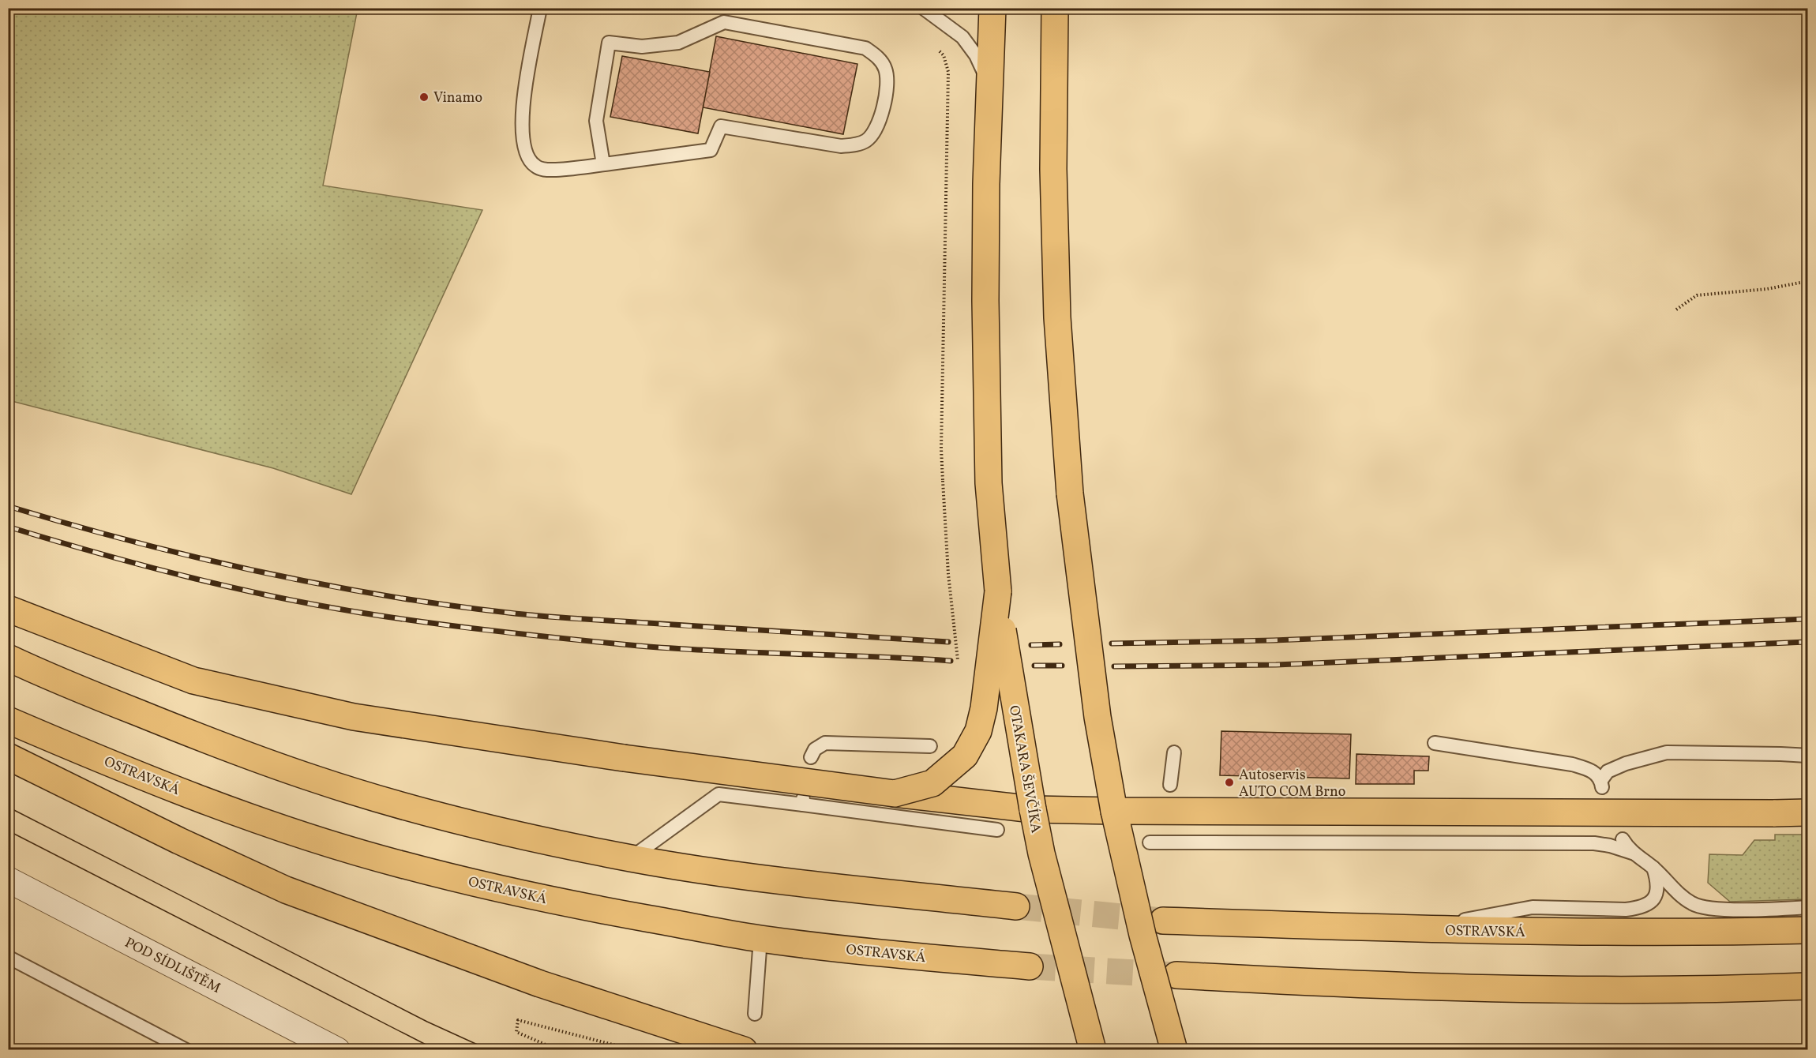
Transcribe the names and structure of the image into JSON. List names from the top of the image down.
{
  "streets": {
    "main road": ["OTAKARA ŠEVČÍKA", "OSTRAVSKÁ"],
    "street": ["POD SÍDLIŠTĚM"]
  },
  "places": ["Vinamo", "Autoservis AUTO COM Brno"]
}
